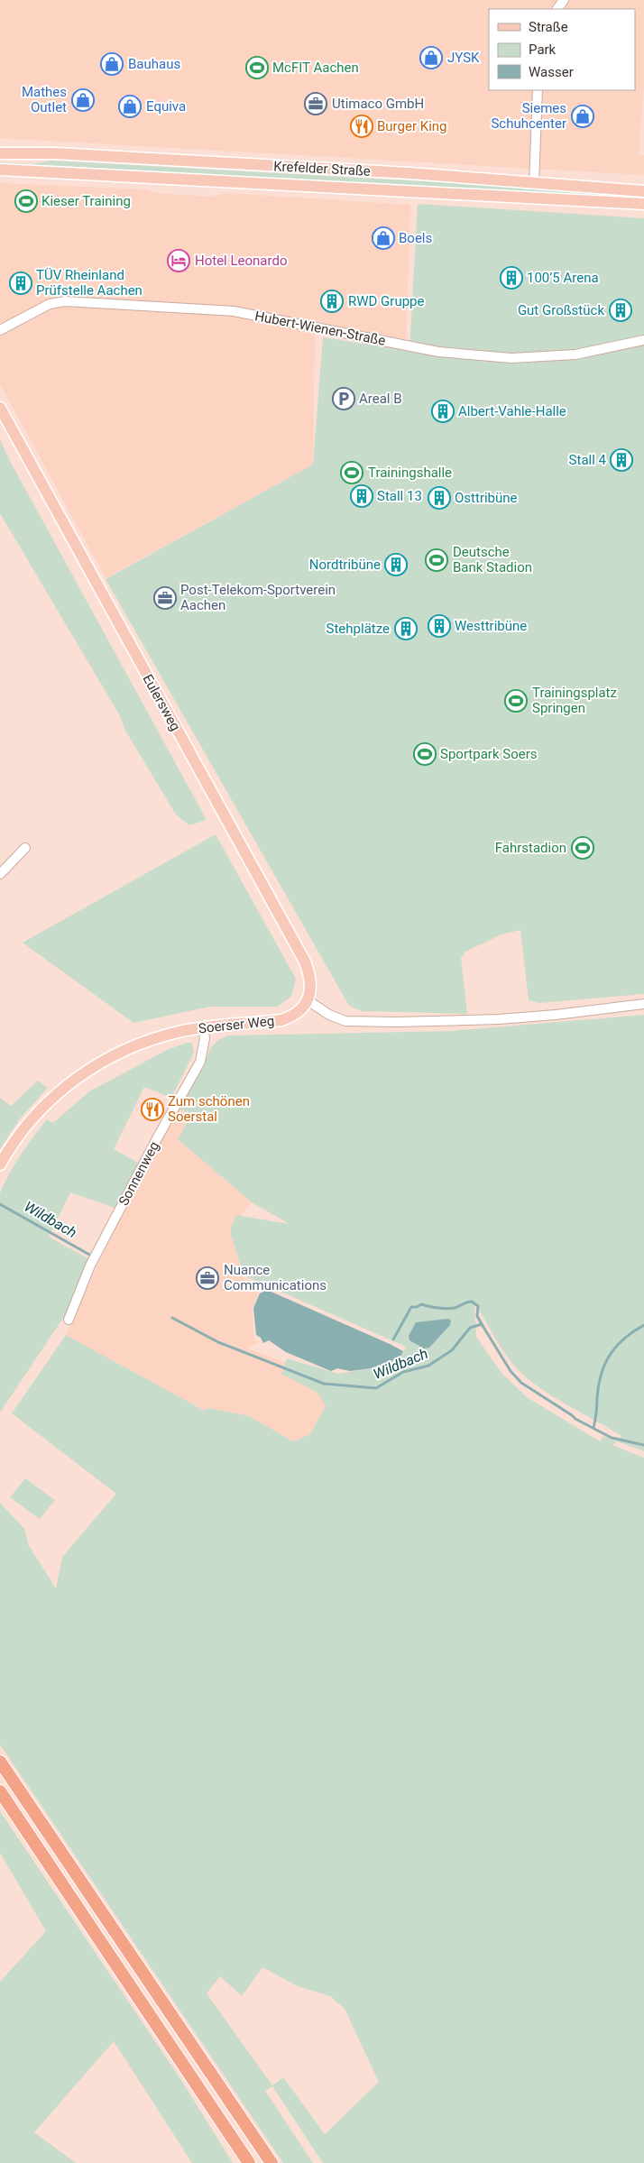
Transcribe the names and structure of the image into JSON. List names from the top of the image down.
{
  "streets": {
    "main road": ["Krefelder Straße", "Eulersweg", "Soerser Weg"],
    "street": ["Hubert-Wienen-Straße", "Sonnenweg"]
  },
  "crossings": [
    ["Eulersweg", "Soerser Weg"],
    ["Soerser Weg", "Sonnenweg"]
  ],
  "water": ["Wildbach"],
  "places": {
    "shop": [
      "JYSK",
      "Bauhaus",
      "Mathes Outlet",
      "Equiva",
      "Siemes Schuhcenter",
      "Boels"
    ],
    "sports": [
      "McFIT Aachen",
      "Kieser Training",
      "Trainingshalle",
      "Deutsche Bank Stadion",
      "Trainingsplatz Springen",
      "Sportpark Soers",
      "Fahrstadion"
    ],
    "office": ["Utimaco GmbH", "Post-Telekom-Sportverein Aachen", "Nuance Communications"],
    "restaurant": ["Burger King", "Zum schönen Soerstal"],
    "hotel": ["Hotel Leonardo"],
    "building": [
      "100’5 Arena",
      "TÜV Rheinland Prüfstelle Aachen",
      "RWD Gruppe",
      "Gut Großstück",
      "Albert-Vahle-Halle",
      "Stall 4",
      "Stall 13",
      "Osttribüne",
      "Nordtribüne",
      "Westtribüne",
      "Stehplätze"
    ],
    "parking": ["Areal B"]
  },
  "legend": ["Straße", "Park", "Wasser"]
}
